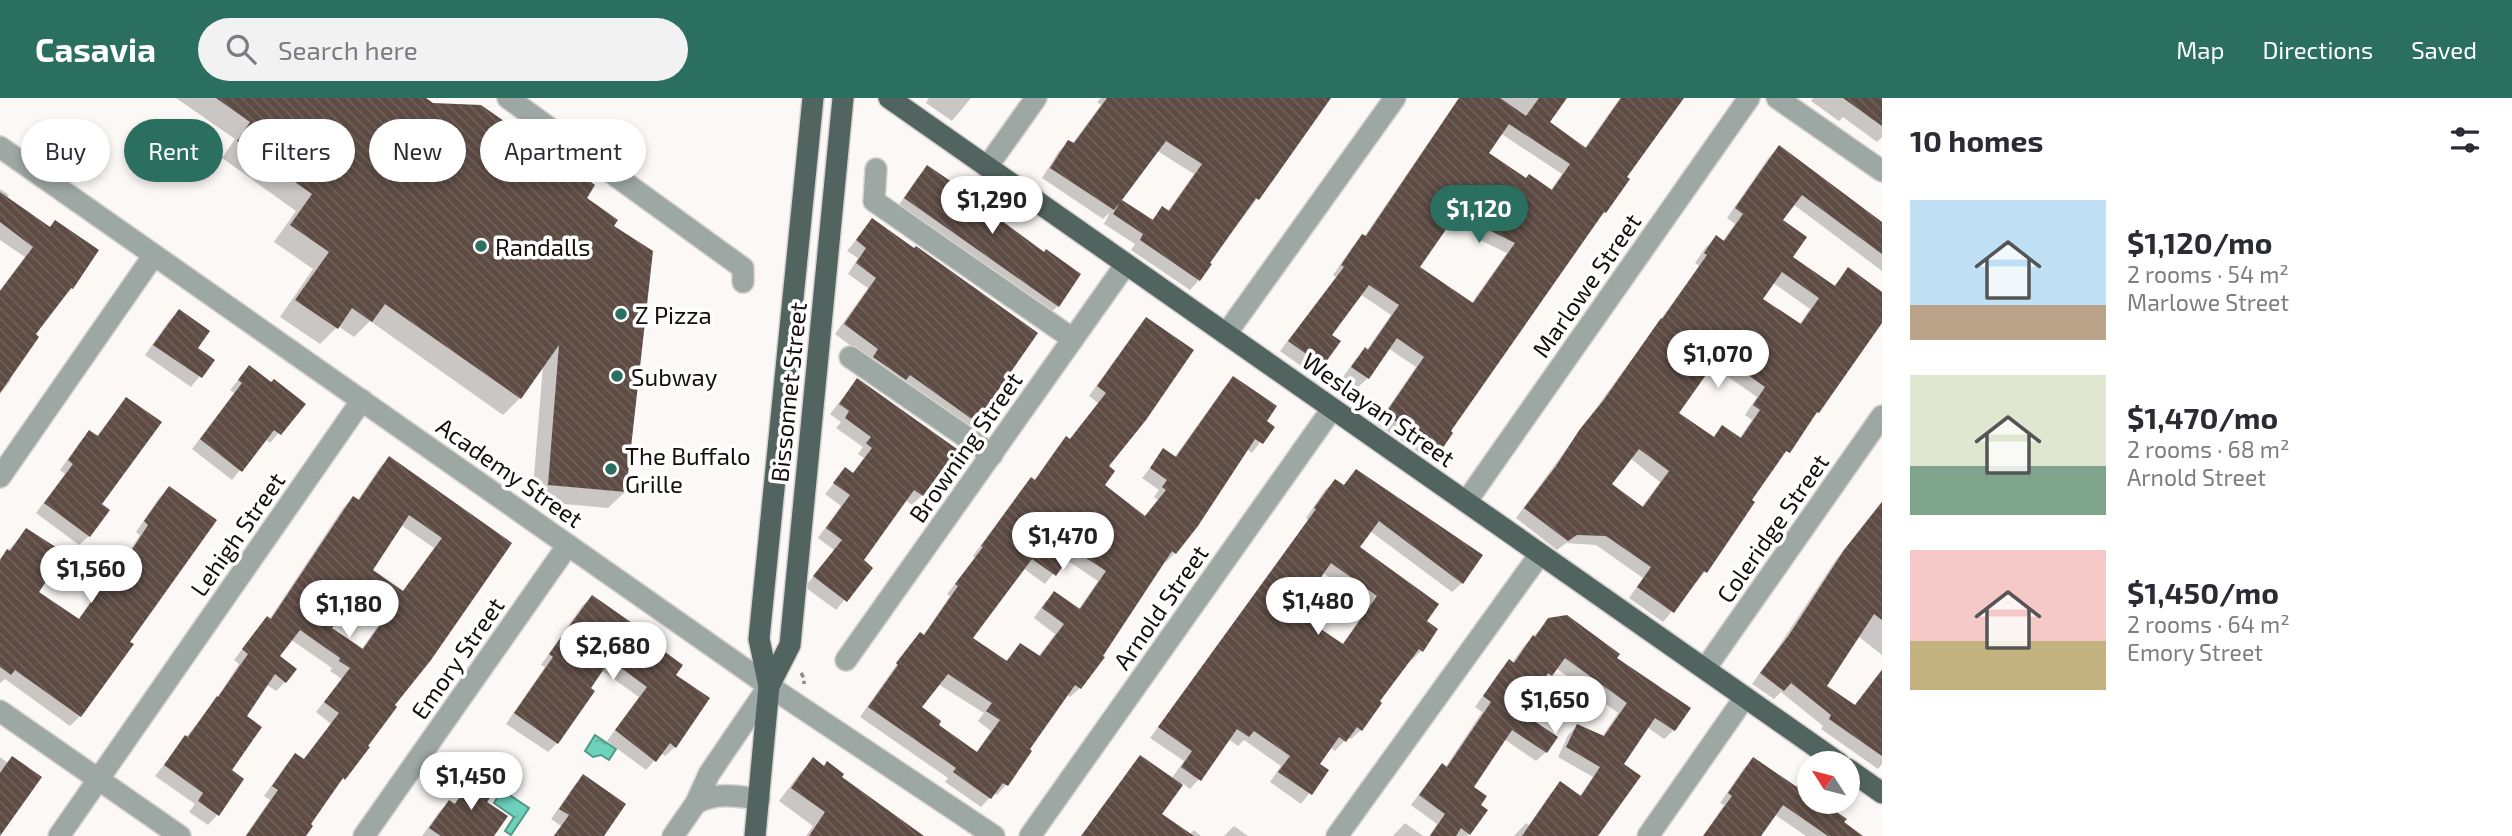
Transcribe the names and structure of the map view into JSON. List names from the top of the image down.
{
  "streets": {
    "main road": ["Bissonnet Street", "Weslayan Street"],
    "street": [
      "Marlowe Street",
      "Browning Street",
      "Academy Street",
      "Coleridge Street",
      "Lehigh Street",
      "Arnold Street",
      "Emory Street"
    ]
  },
  "crossings": [
    ["Marlowe Street", "Weslayan Street"],
    ["Bissonnet Street", "Academy Street"],
    ["Weslayan Street", "Browning Street"],
    ["Weslayan Street", "Coleridge Street"],
    ["Weslayan Street", "Arnold Street"],
    ["Academy Street", "Lehigh Street"],
    ["Academy Street", "Emory Street"]
  ],
  "places": [
    "Randalls",
    "Z Pizza",
    "Subway",
    "The Buffalo Grille"
  ],
  "north": "top left",
  "page": {
    "header": "Casavia",
    "search": "Search here",
    "nav": ["Map", "Directions", "Saved"],
    "heading": "10 homes",
    "chip": [
      "Buy",
      "Rent",
      "Filters",
      "New",
      "Apartment"
    ],
    "price": [
      "$1,290",
      "$1,120",
      "$1,070",
      "$1,470",
      "$1,560",
      "$1,480",
      "$1,180",
      "$2,680",
      "$1,650",
      "$1,450"
    ],
    "list": [
      {
        "name": "$1,120/mo",
        "note": "2 rooms · 54 m² · Marlowe Street"
      },
      {
        "name": "$1,470/mo",
        "note": "2 rooms · 68 m² · Arnold Street"
      },
      {
        "name": "$1,450/mo",
        "note": "2 rooms · 64 m² · Emory Street"
      }
    ]
  }
}
